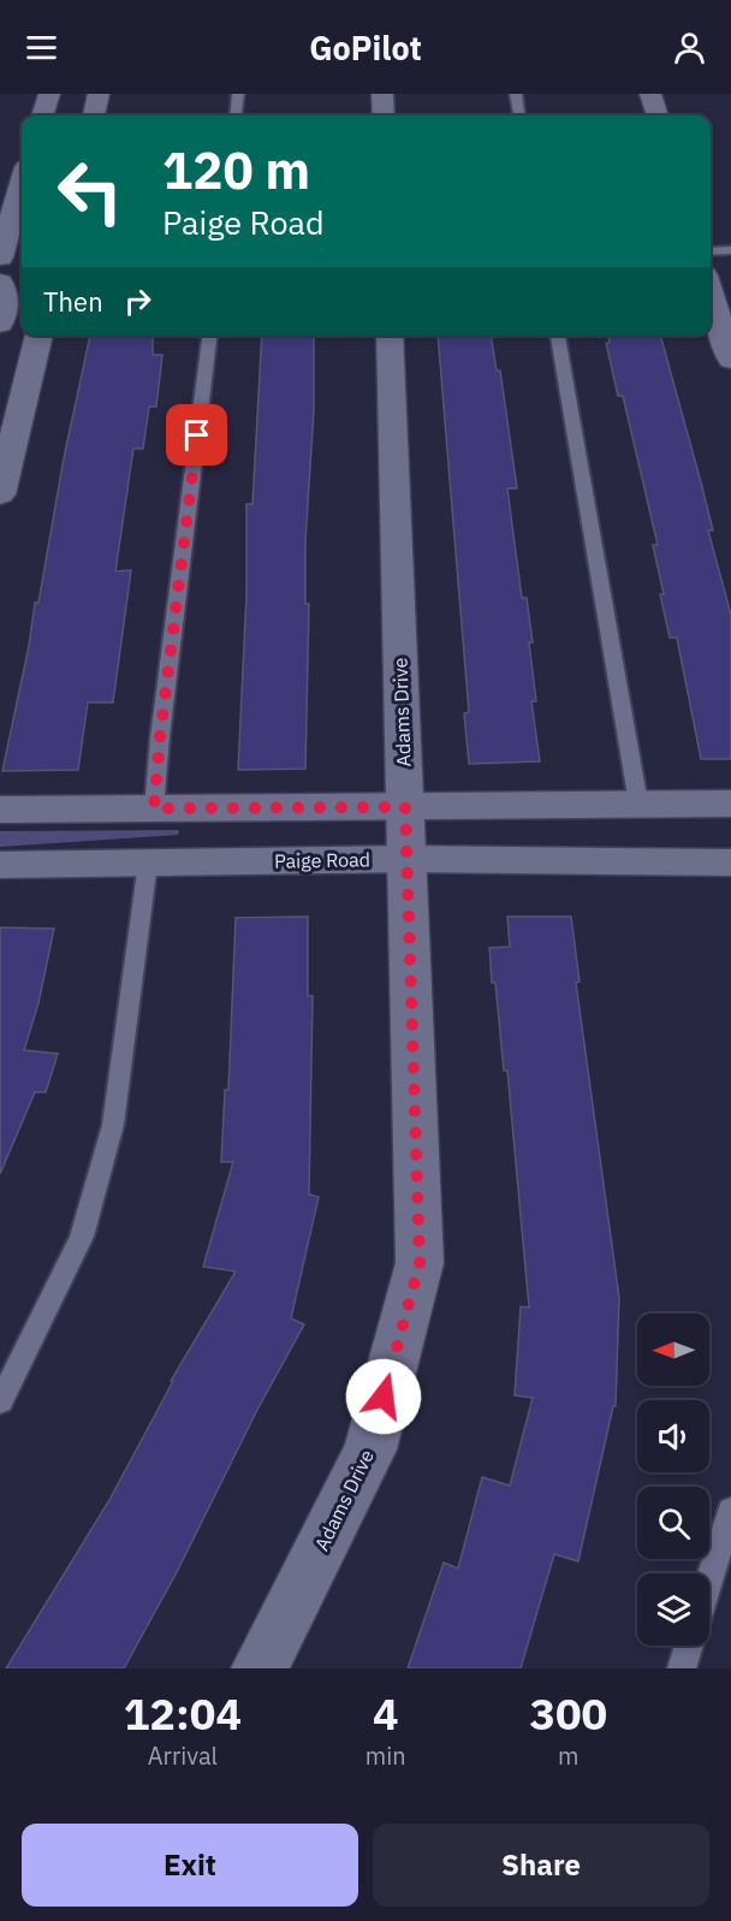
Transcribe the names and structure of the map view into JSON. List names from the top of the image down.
{
  "streets": {
    "street": ["Adams Drive", "Paige Road"]
  },
  "crossings": [
    ["Adams Drive", "Paige Road"]
  ],
  "north": "left",
  "page": {
    "header": "GoPilot",
    "turn": ["120 m", "Paige Road"],
    "then": "Then",
    "eta": [
      "12:04",
      "Arrival",
      "4",
      "min",
      "300",
      "m"
    ],
    "buttons": ["Exit", "Share"]
  }
}
